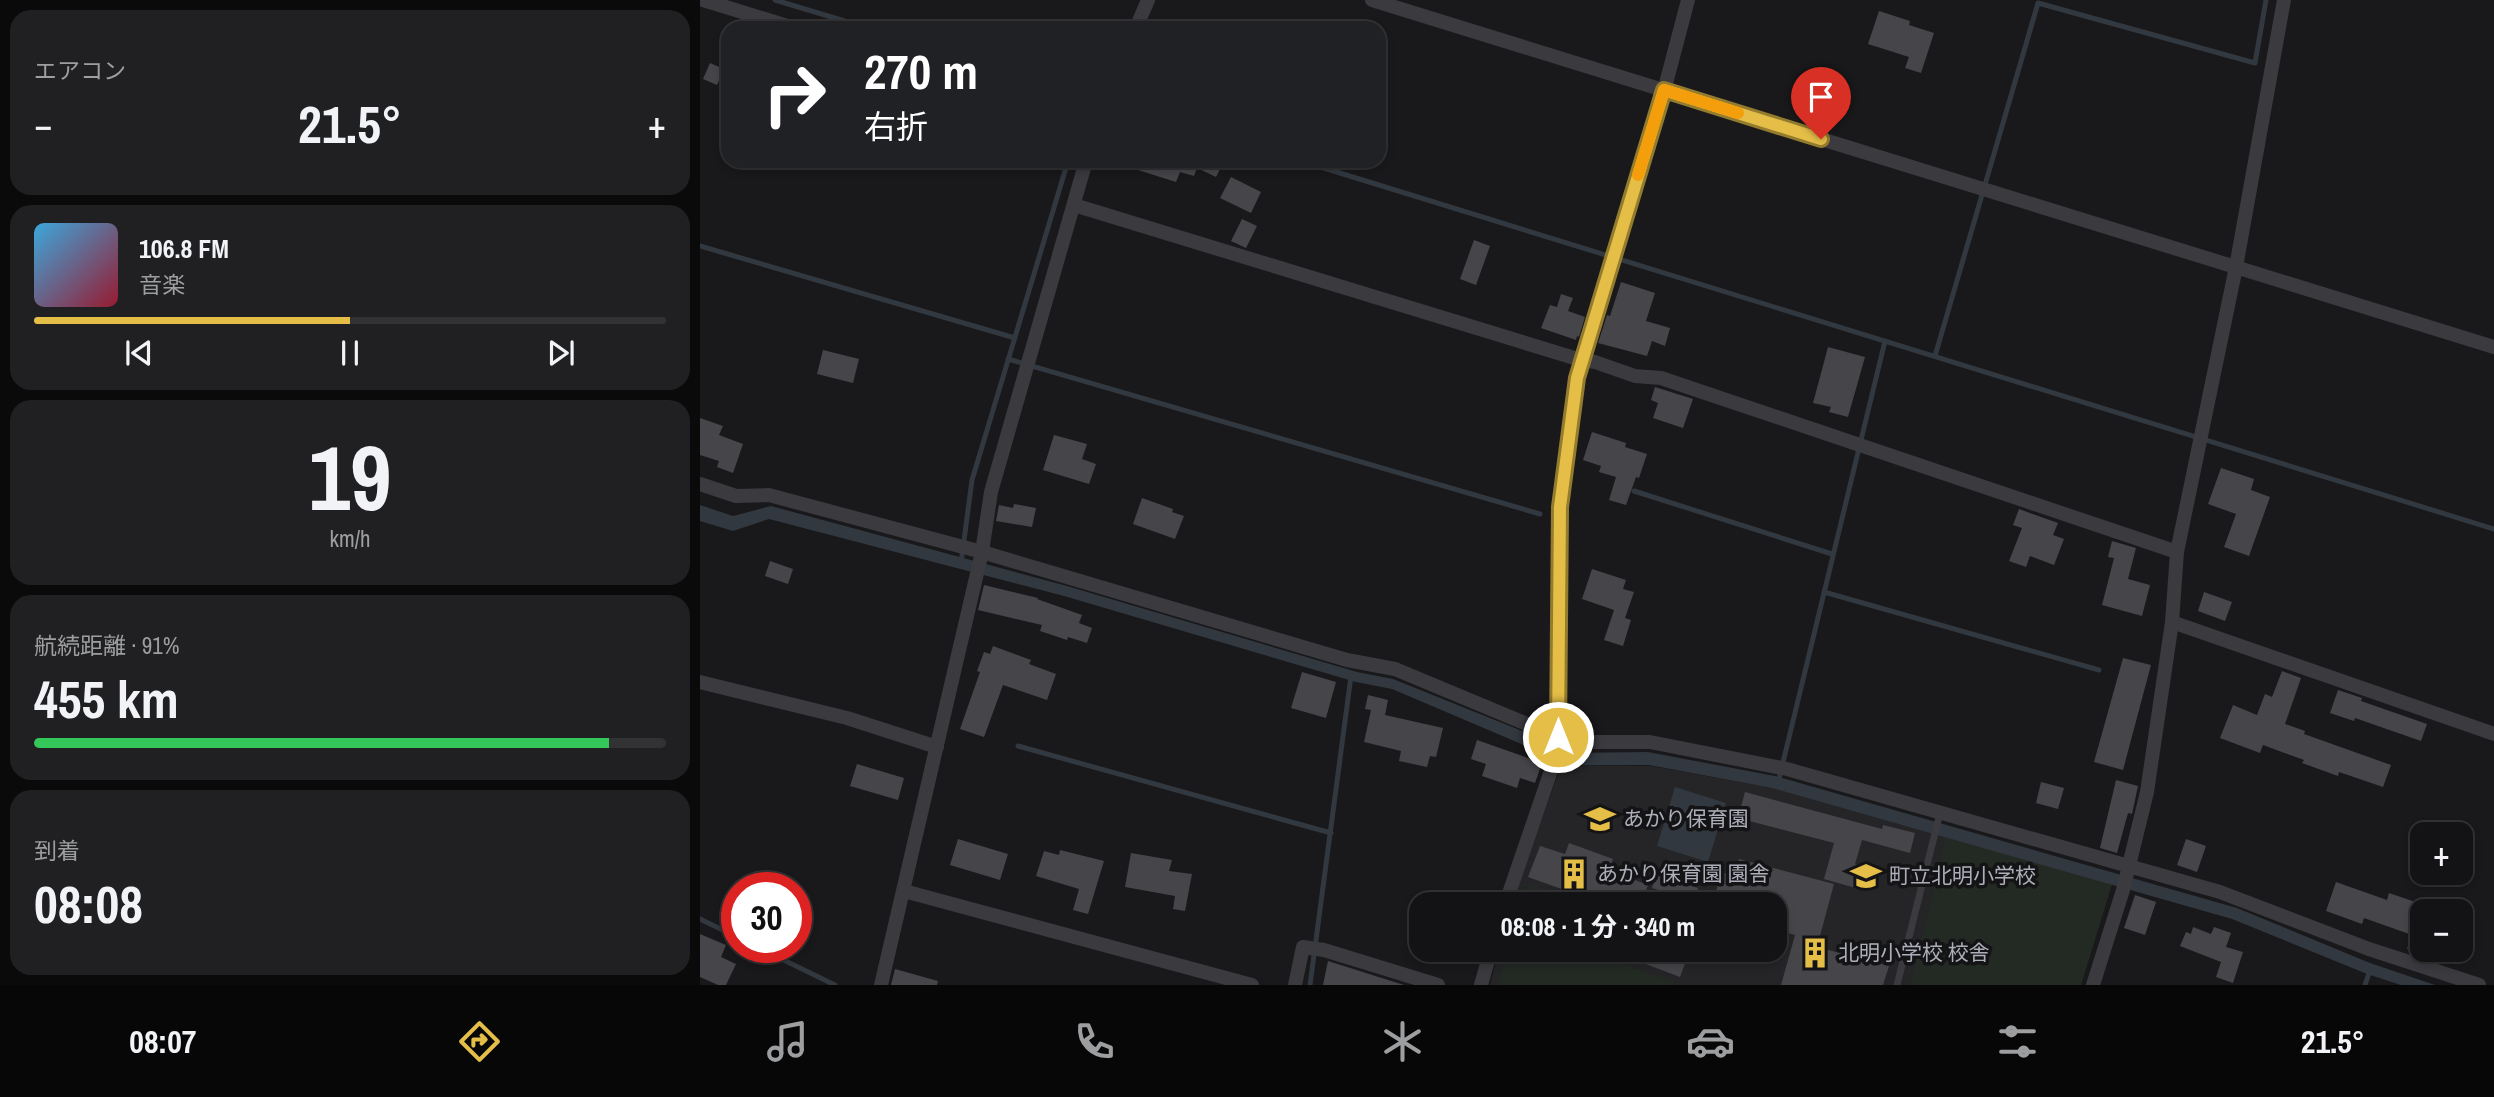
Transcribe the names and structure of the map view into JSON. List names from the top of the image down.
{
  "places": {
    "school or university": ["あかり保育園", "町立北明小学校"],
    "building": ["あかり保育園 園舎", "北明小学校 校舎"]
  },
  "page": {
    "tile": [
      "エアコン",
      ["19", "km/h"],
      ["航続距離 · 91%", "455 km"],
      ["到着", "08:08"]
    ],
    "turn": ["270 m", "右折"],
    "heat": ["−", "21.5°", "+"],
    "song": ["106.8 FM", "音楽"],
    "map_buttons": ["+", "−"],
    "limit": "30",
    "trip": "08:08 · 1 分 · 340 m",
    "tabs": ["08:07", "21.5°"]
  }
}
